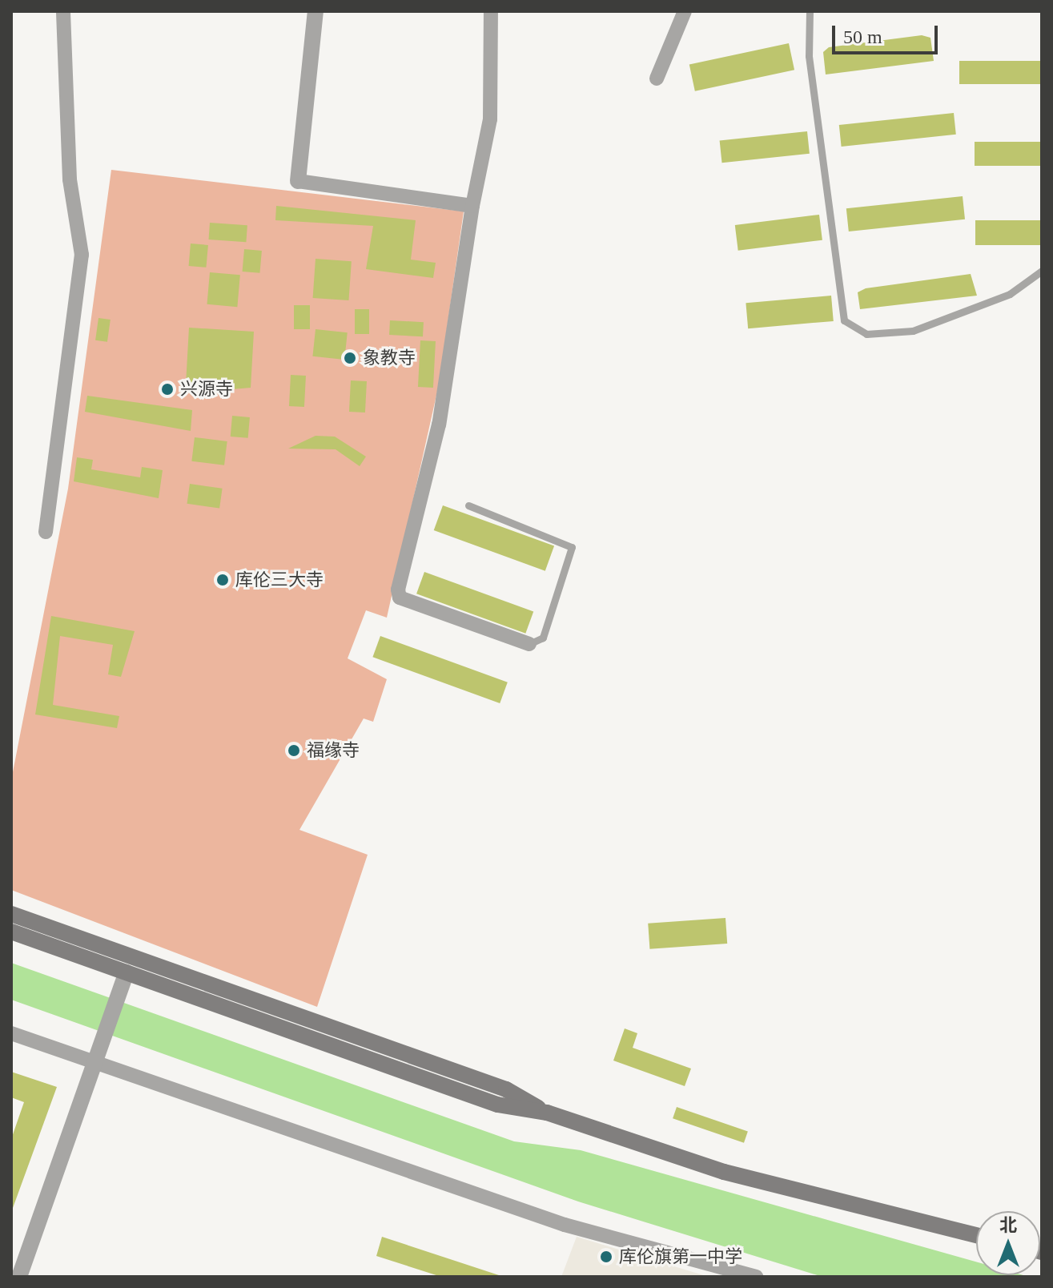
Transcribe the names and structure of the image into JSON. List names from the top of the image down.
{
  "places": [
    "象教寺",
    "兴源寺",
    "库伦三大寺",
    "福缘寺",
    "库伦旗第一中学"
  ],
  "scale_bar": "50 m",
  "north": "top"
}
